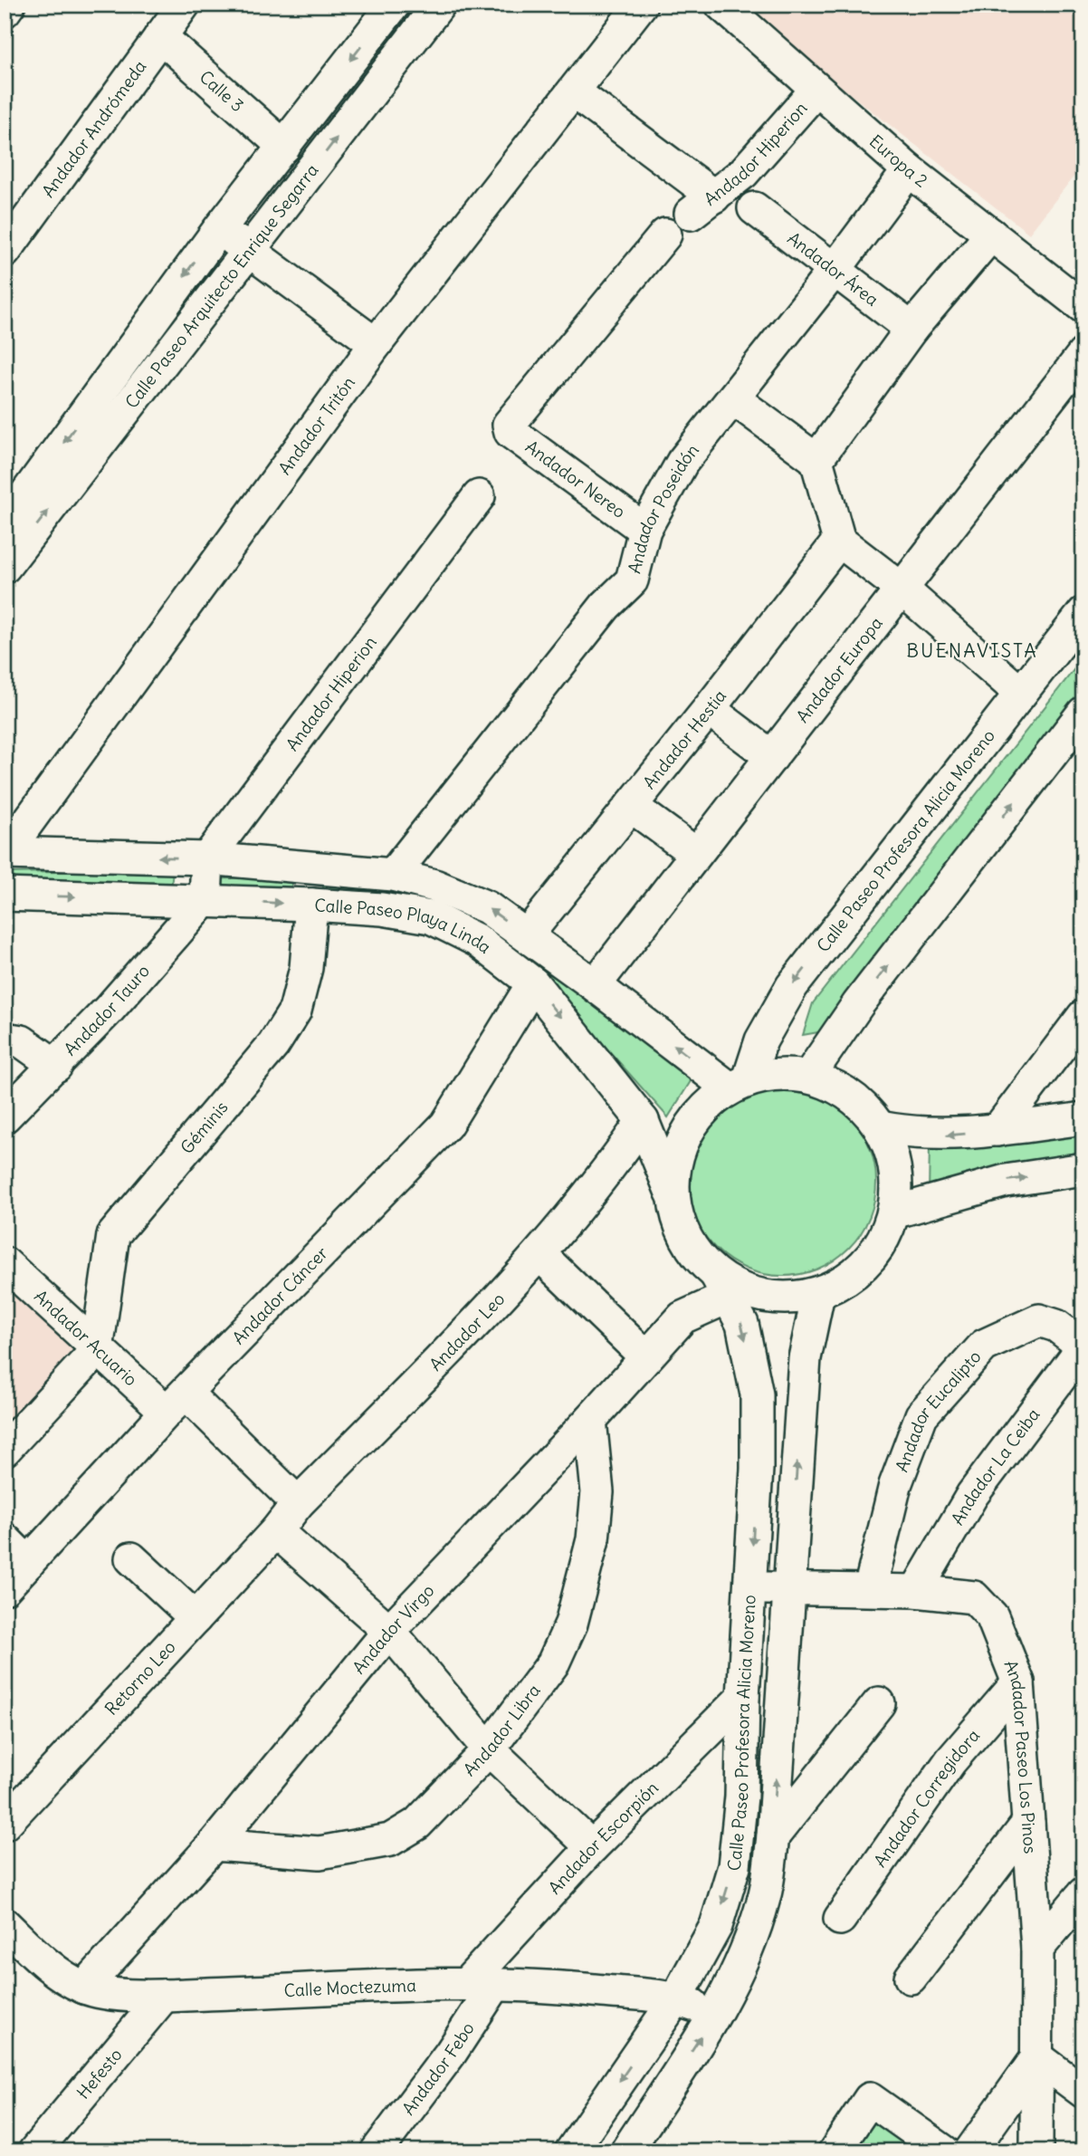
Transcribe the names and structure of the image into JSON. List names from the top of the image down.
{
  "streets": {
    "street": [
      "Calle 3",
      "Andador Andrómeda",
      "Andador Hiperion",
      "Europa 2",
      "Andador Área",
      "Calle Paseo Arquitecto Enrique Segarra",
      "Andador Tritón",
      "Andador Nereo",
      "Andador Poseidón",
      "Andador Europa",
      "Andador Hestia",
      "Calle Paseo Profesora Alicia Moreno",
      "Calle Paseo Playa Linda",
      "Andador Tauro",
      "Géminis",
      "Andador Cáncer",
      "Andador Leo",
      "Andador Acuario",
      "Andador Eucalipto",
      "Andador La Ceiba",
      "Andador Virgo",
      "Retorno Leo",
      "Andador Libra",
      "Andador Paseo Los Pinos",
      "Andador Corregidora",
      "Andador Escorpión",
      "Calle Moctezuma",
      "Andador Febo",
      "Hefesto"
    ]
  },
  "crossings": [
    ["Calle 3", "Andador Andrómeda"],
    ["Calle 3", "Calle Paseo Arquitecto Enrique Segarra"],
    ["Andador Hiperion", "Europa 2"],
    ["Andador Hiperion", "Andador Tritón"],
    ["Europa 2", "Andador Poseidón"],
    ["Andador Área", "Andador Poseidón"],
    ["Andador Nereo", "Andador Poseidón"],
    ["Calle Paseo Profesora Alicia Moreno", "Calle Paseo Playa Linda"],
    ["Calle Paseo Profesora Alicia Moreno", "Andador Virgo"],
    ["Calle Paseo Profesora Alicia Moreno", "Andador Paseo Los Pinos"],
    ["Calle Paseo Profesora Alicia Moreno", "Andador Escorpión"],
    ["Calle Paseo Profesora Alicia Moreno", "Calle Moctezuma"],
    ["Calle Paseo Playa Linda", "Andador Tauro"],
    ["Calle Paseo Playa Linda", "Géminis"],
    ["Calle Paseo Playa Linda", "Andador Cáncer"],
    ["Calle Paseo Playa Linda", "Andador Leo"],
    ["Calle Paseo Playa Linda", "Andador Virgo"],
    ["Géminis", "Andador Acuario"],
    ["Andador Cáncer", "Andador Acuario"],
    ["Andador Leo", "Andador Acuario"],
    ["Andador Leo", "Retorno Leo"],
    ["Andador Eucalipto", "Andador La Ceiba"],
    ["Andador Eucalipto", "Andador Paseo Los Pinos"],
    ["Andador La Ceiba", "Andador Paseo Los Pinos"],
    ["Andador Virgo", "Andador Libra"],
    ["Andador Virgo", "Calle Moctezuma"],
    ["Andador Paseo Los Pinos", "Andador Corregidora"],
    ["Andador Escorpión", "Calle Moctezuma"],
    ["Andador Escorpión", "Andador Febo"],
    ["Calle Moctezuma", "Andador Febo"],
    ["Calle Moctezuma", "Hefesto"]
  ],
  "districts": ["BUENAVISTA"]
}
